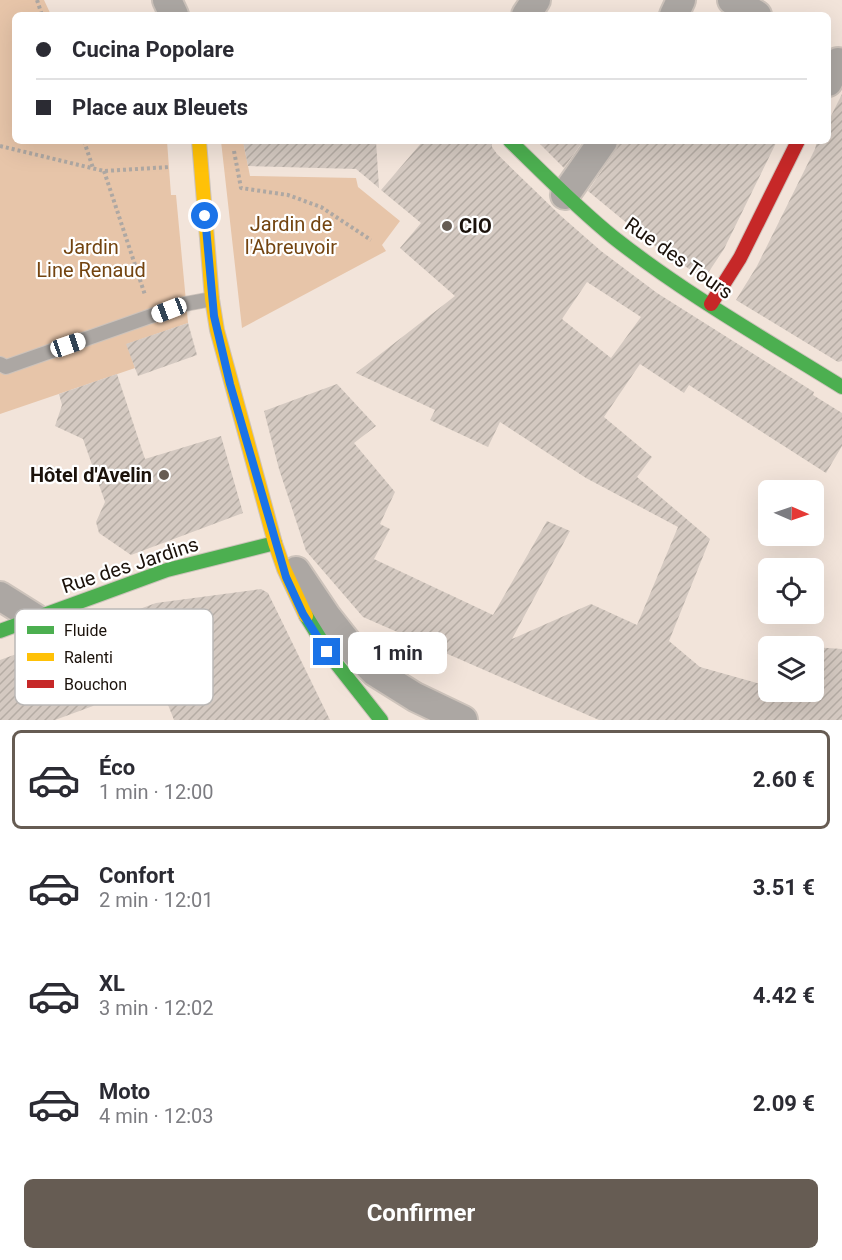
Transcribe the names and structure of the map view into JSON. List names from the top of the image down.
{
  "streets": {
    "street": ["Rue des Tours", "Rue des Jardins"]
  },
  "parks": ["Jardin de l'Abreuvoir", "Jardin Line Renaud"],
  "places": ["CIO", "Hôtel d'Avelin"],
  "legend": ["Fluide", "Ralenti", "Bouchon"],
  "north": "right",
  "page": {
    "banner": ["Cucina Popolare", "Place aux Bleuets"],
    "bubble": "1 min",
    "list": [
      {
        "name": "Éco",
        "note": "1 min · 12:00",
        "value": "2.60 €"
      },
      {
        "name": "Confort",
        "note": "2 min · 12:01",
        "value": "3.51 €"
      },
      {
        "name": "XL",
        "note": "3 min · 12:02",
        "value": "4.42 €"
      },
      {
        "name": "Moto",
        "note": "4 min · 12:03",
        "value": "2.09 €"
      }
    ],
    "buttons": "Confirmer"
  }
}
